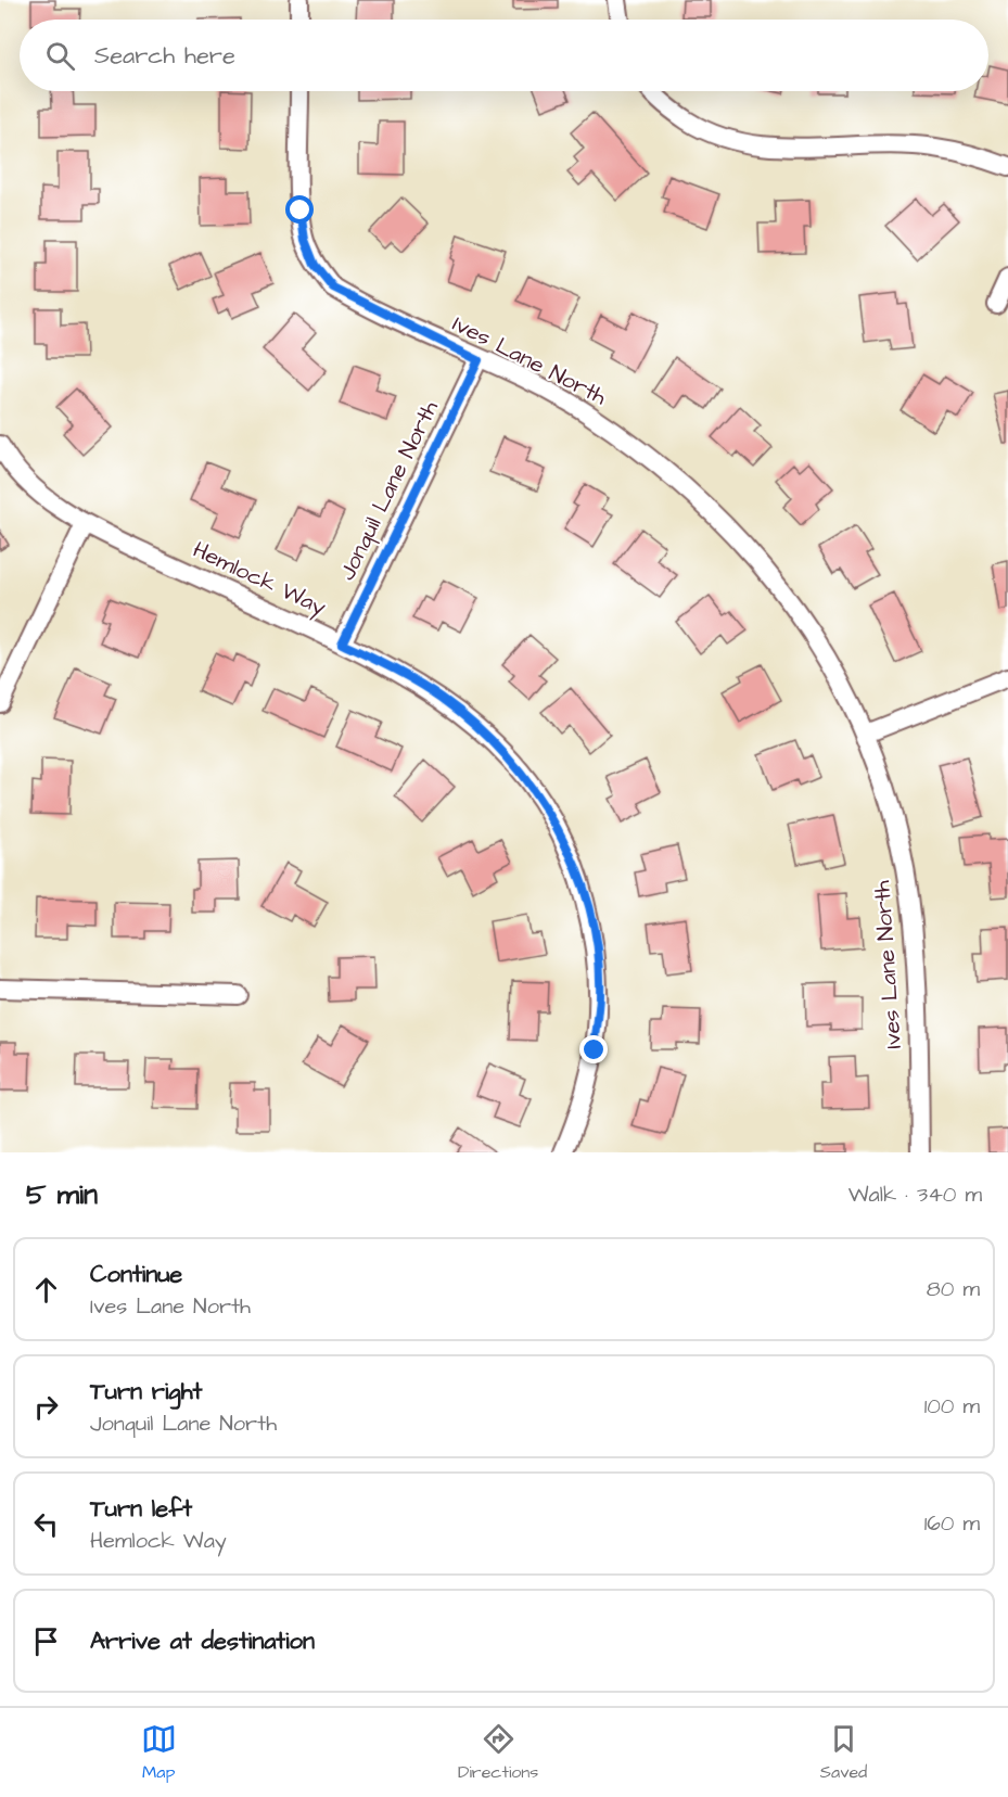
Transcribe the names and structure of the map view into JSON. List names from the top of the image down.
{
  "streets": {
    "street": ["Ives Lane North", "Jonquil Lane North", "Hemlock Way"]
  },
  "crossings": [
    ["Ives Lane North", "Jonquil Lane North"],
    ["Jonquil Lane North", "Hemlock Way"]
  ],
  "page": {
    "search": "Search here",
    "heading": ["5 min", "Walk · 340 m"],
    "list": [
      ["Continue", "Ives Lane North", "80 m"],
      ["Turn right", "Jonquil Lane North", "100 m"],
      ["Turn left", "Hemlock Way", "160 m"],
      "Arrive at destination"
    ],
    "nav": ["Map", "Directions", "Saved"]
  }
}
